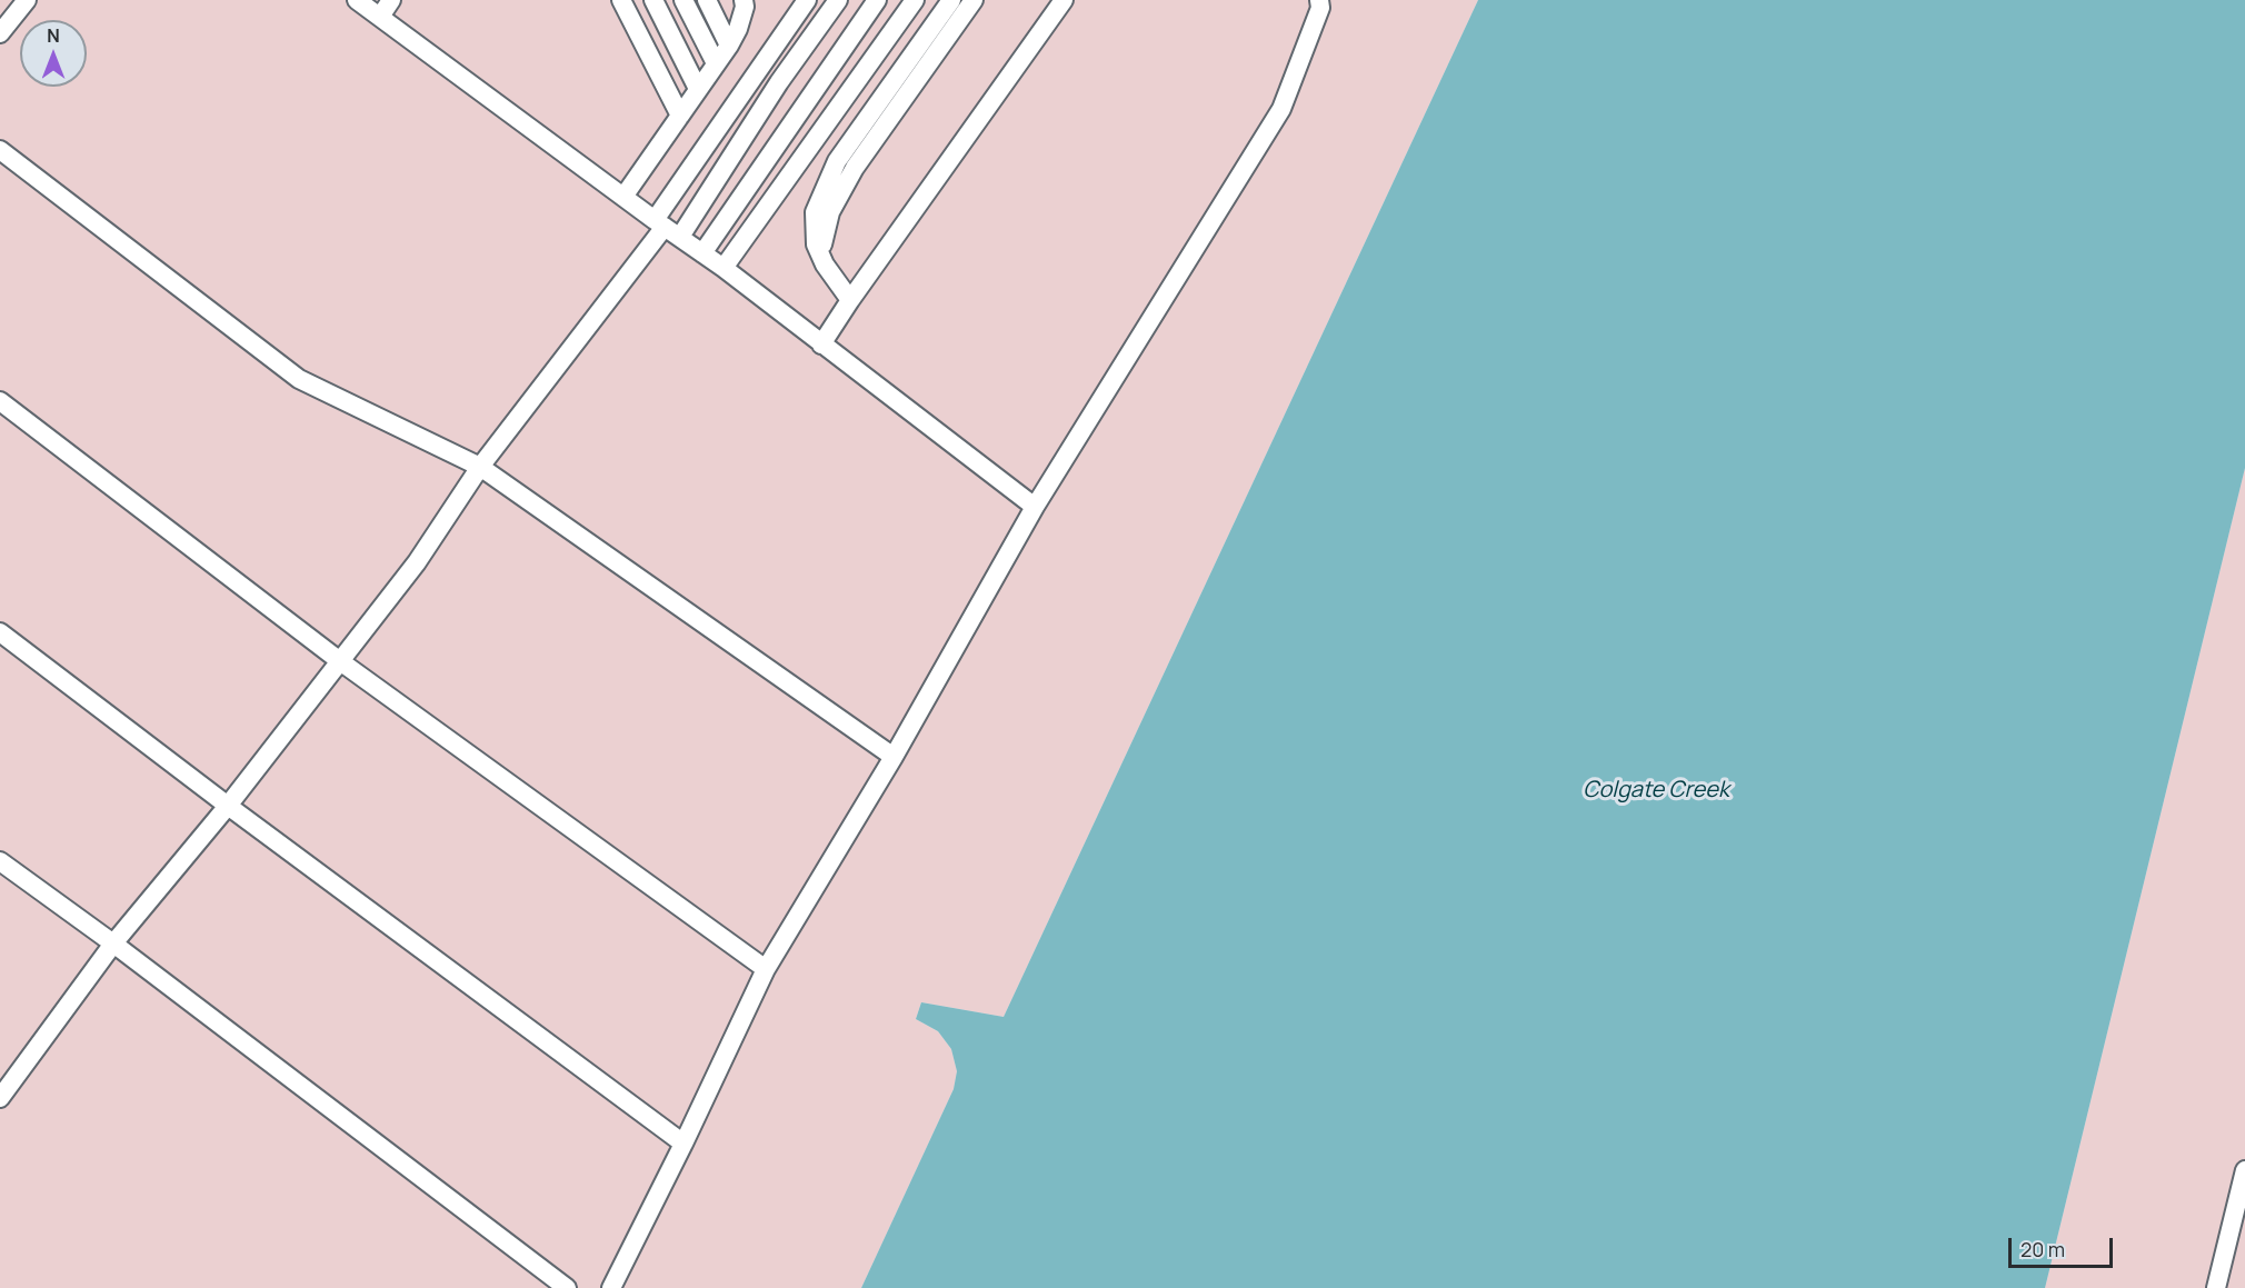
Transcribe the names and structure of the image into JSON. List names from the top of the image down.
{
  "water": ["Colgate Creek"],
  "scale_bar": "20 m",
  "north": "top"
}
